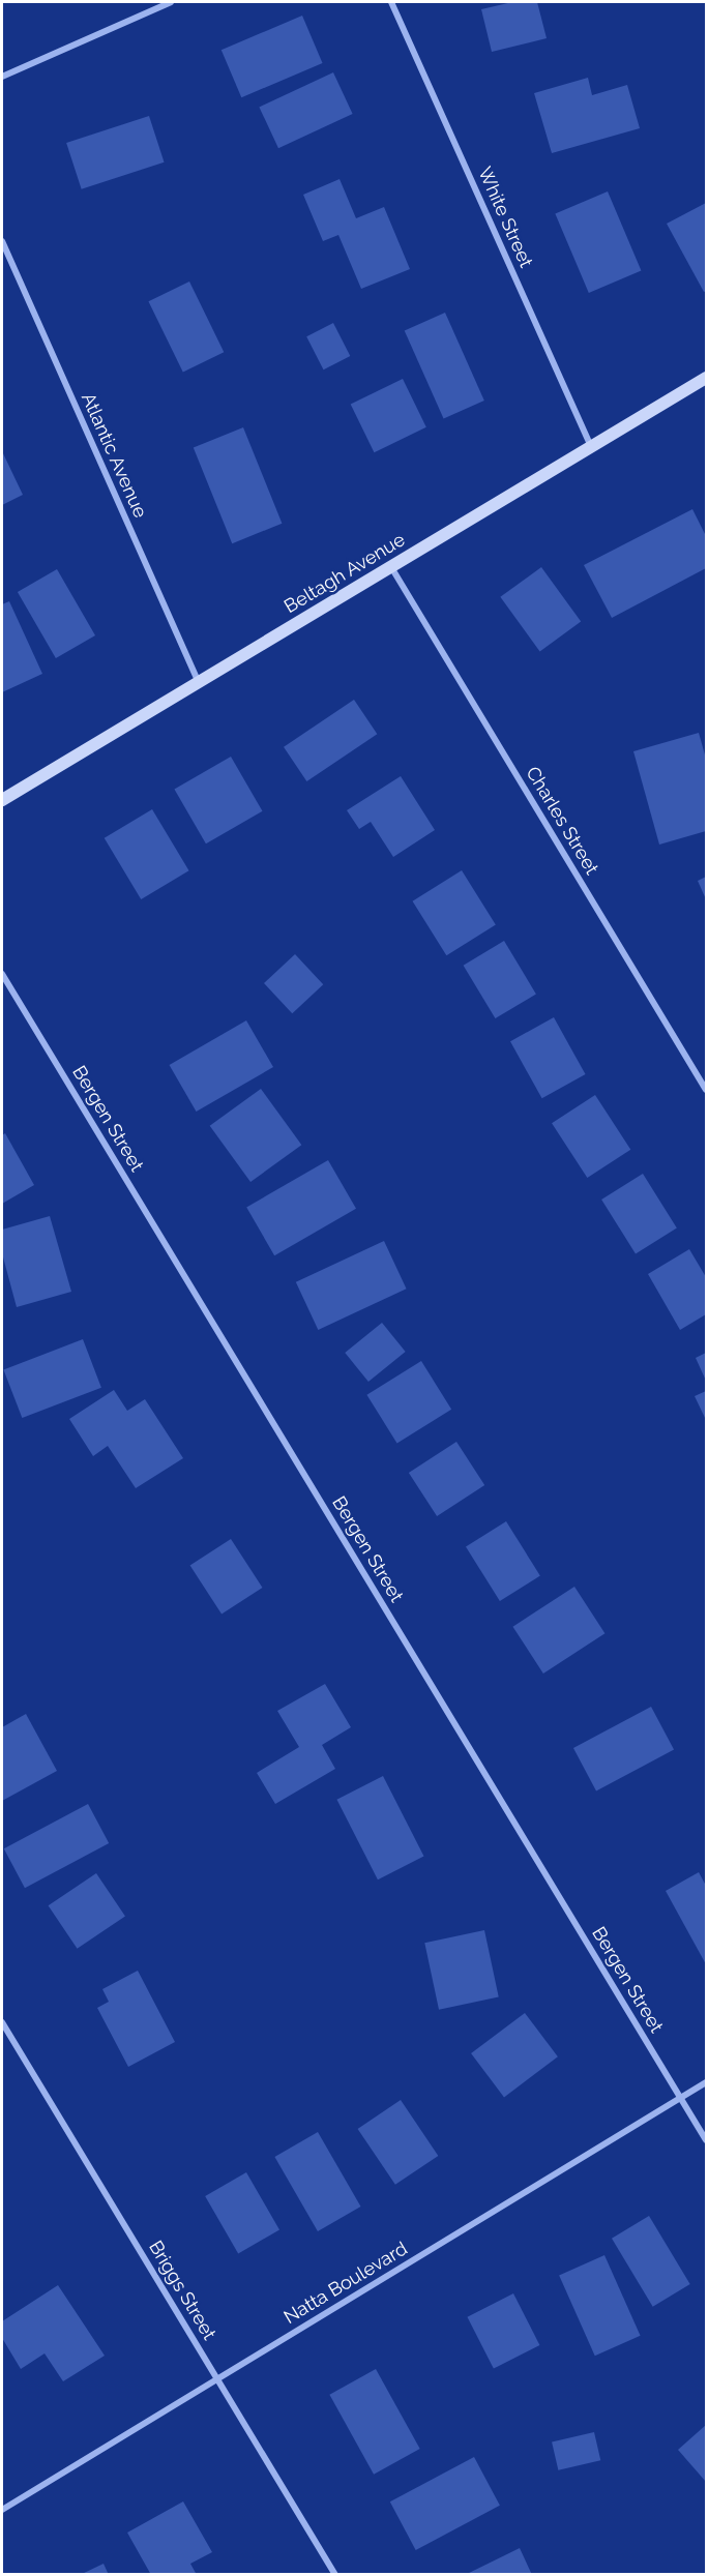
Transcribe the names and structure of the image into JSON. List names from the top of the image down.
{
  "streets": {
    "street": [
      "White Street",
      "Atlantic Avenue",
      "Beltagh Avenue",
      "Charles Street",
      "Bergen Street",
      "Natta Boulevard",
      "Briggs Street"
    ]
  },
  "crossings": [
    ["White Street", "Beltagh Avenue"],
    ["Atlantic Avenue", "Beltagh Avenue"],
    ["Beltagh Avenue", "Charles Street"],
    ["Bergen Street", "Natta Boulevard"],
    ["Natta Boulevard", "Briggs Street"]
  ]
}
